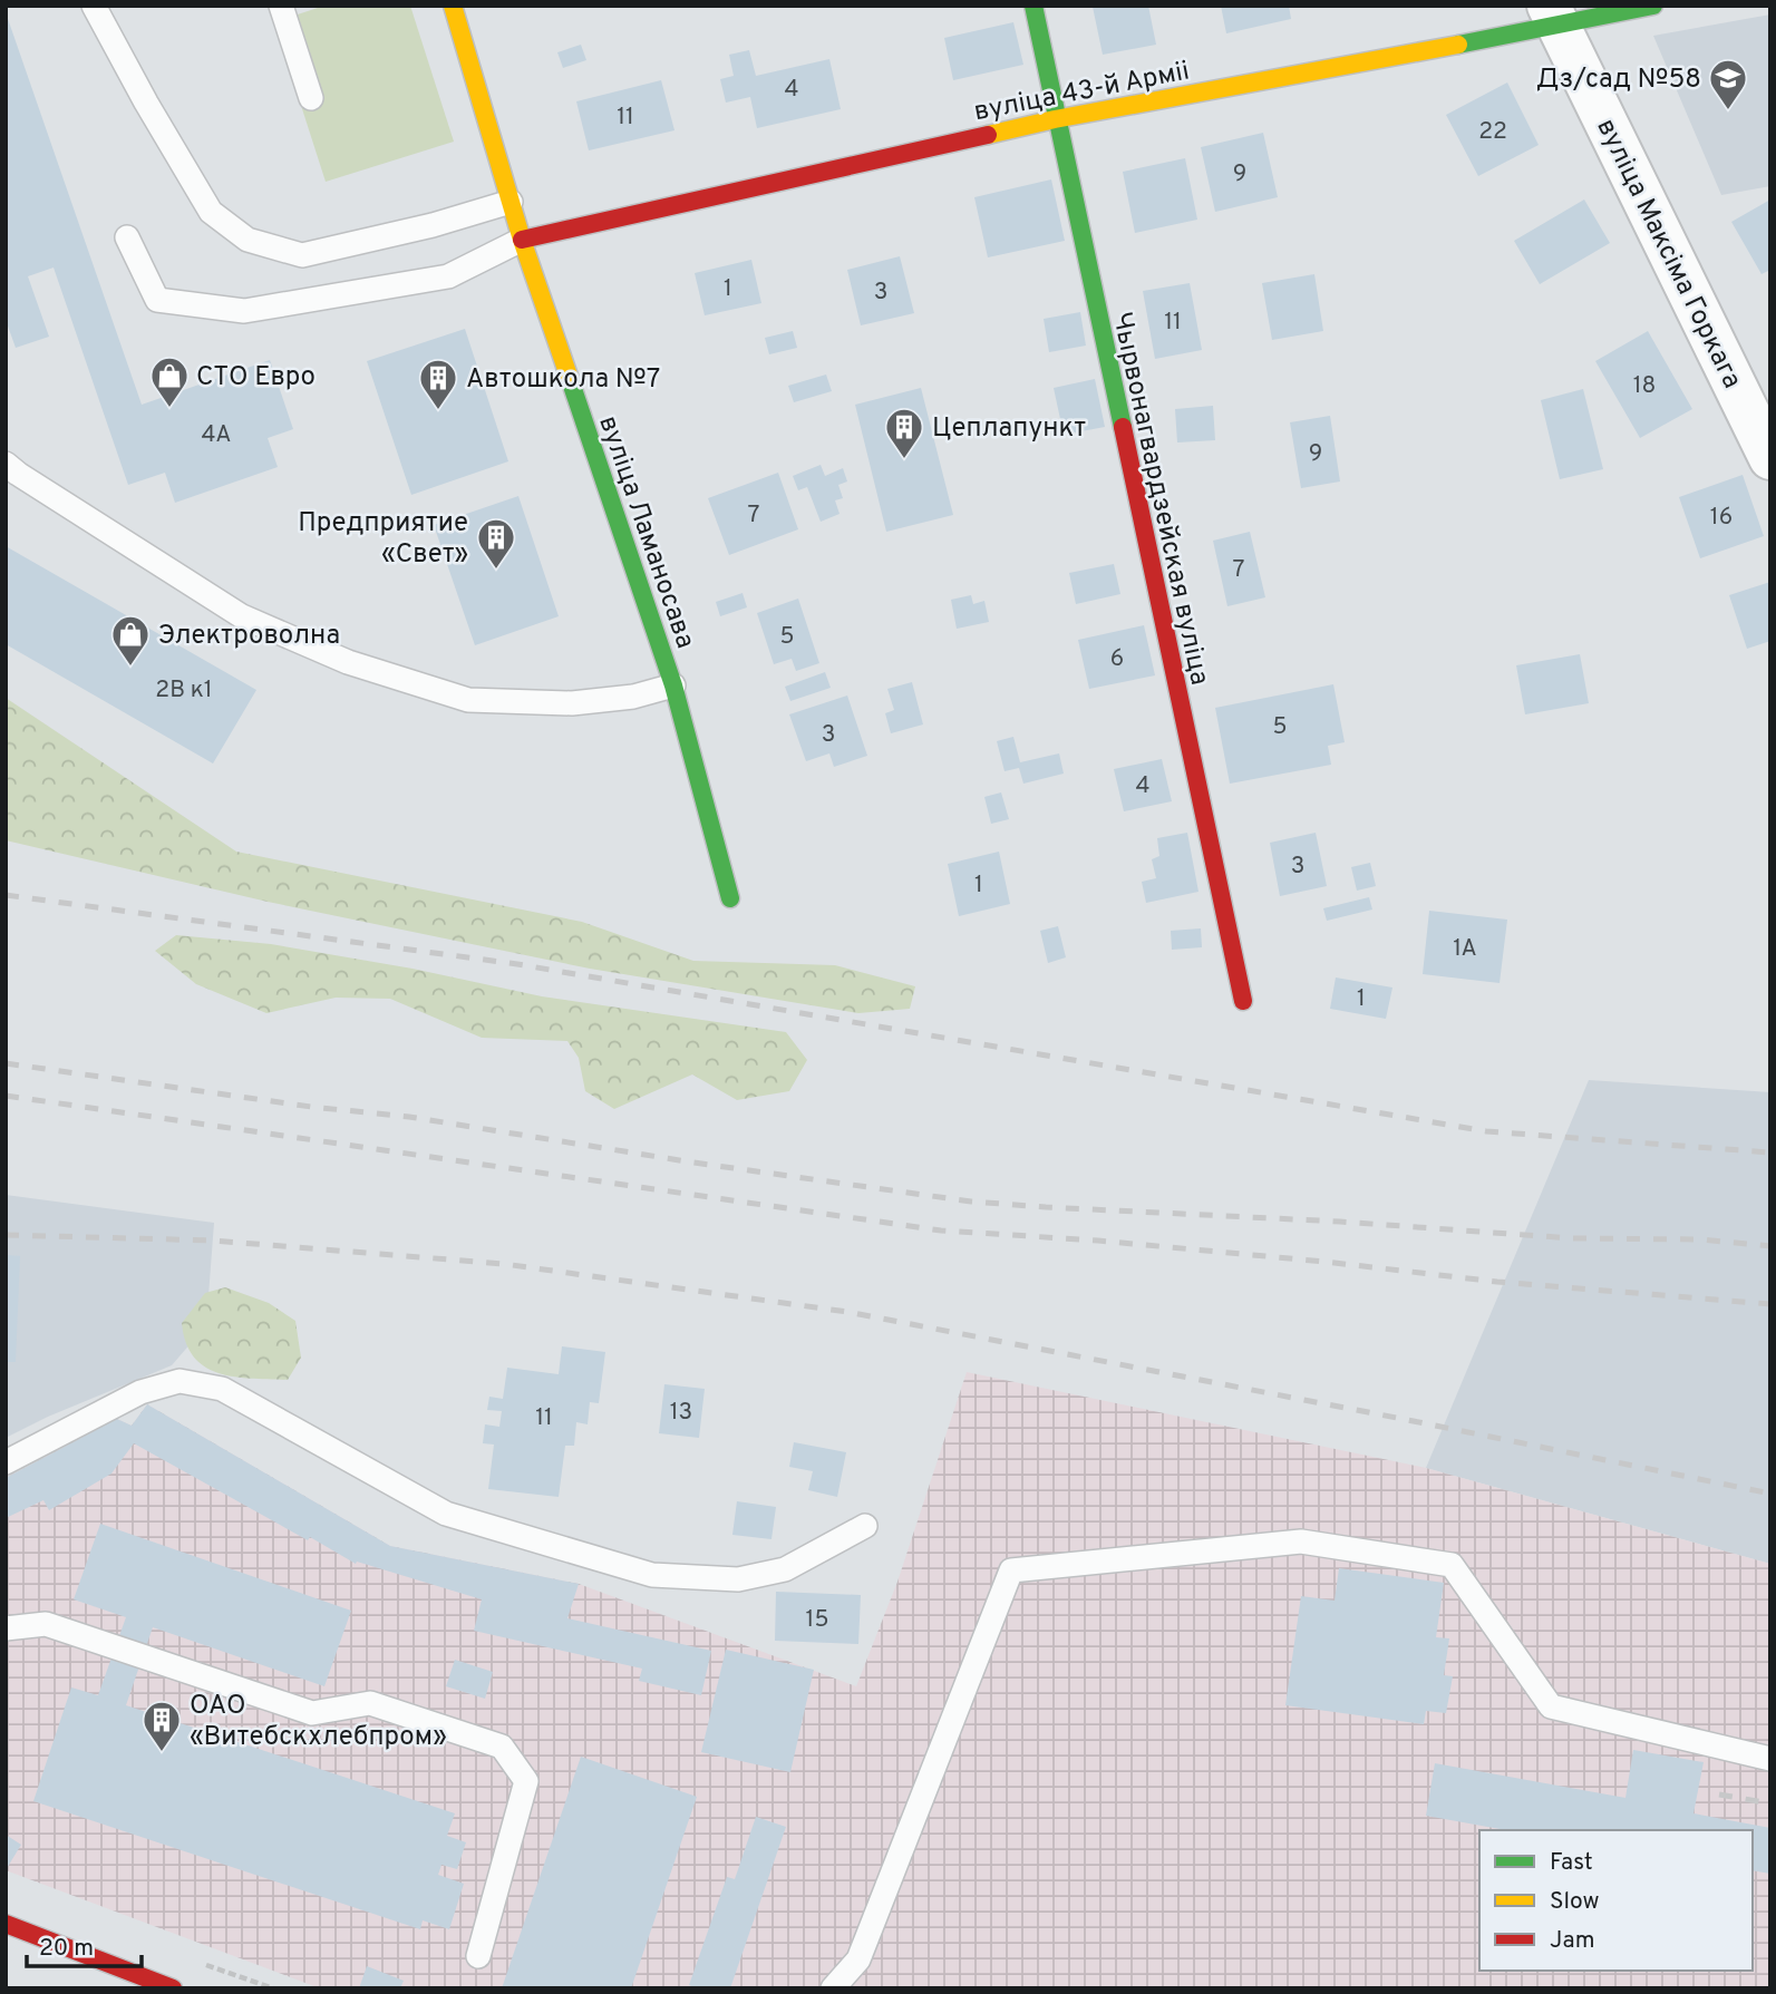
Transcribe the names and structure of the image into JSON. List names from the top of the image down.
{
  "streets": {
    "street": [
      "вуліца 43-й Арміі",
      "вуліца Максіма Горкага",
      "Чырвонагвардзейская вуліца",
      "вуліца Ламаносава"
    ]
  },
  "crossings": [
    ["вуліца 43-й Арміі", "вуліца Максіма Горкага"],
    ["вуліца 43-й Арміі", "Чырвонагвардзейская вуліца"],
    ["вуліца 43-й Арміі", "вуліца Ламаносава"]
  ],
  "places": {
    "school or university": ["Дз/сад №58"],
    "shop": ["СТО Евро", "Электроволна"],
    "building": [
      "Автошкола №7",
      "Цеплапункт",
      "Предприятие «Свет»",
      "ОАО «Витебскхлебпром»"
    ]
  },
  "house_numbers": [
    "4",
    "11",
    "22",
    "9",
    "1",
    "3",
    "11",
    "18",
    "4А",
    "9",
    "7",
    "16",
    "7",
    "5",
    "6",
    "2В к1",
    "5",
    "3",
    "4",
    "3",
    "1",
    "1А",
    "1",
    "13",
    "11",
    "15"
  ],
  "legend": ["Fast", "Slow", "Jam"],
  "scale_bar": "20 m"
}
